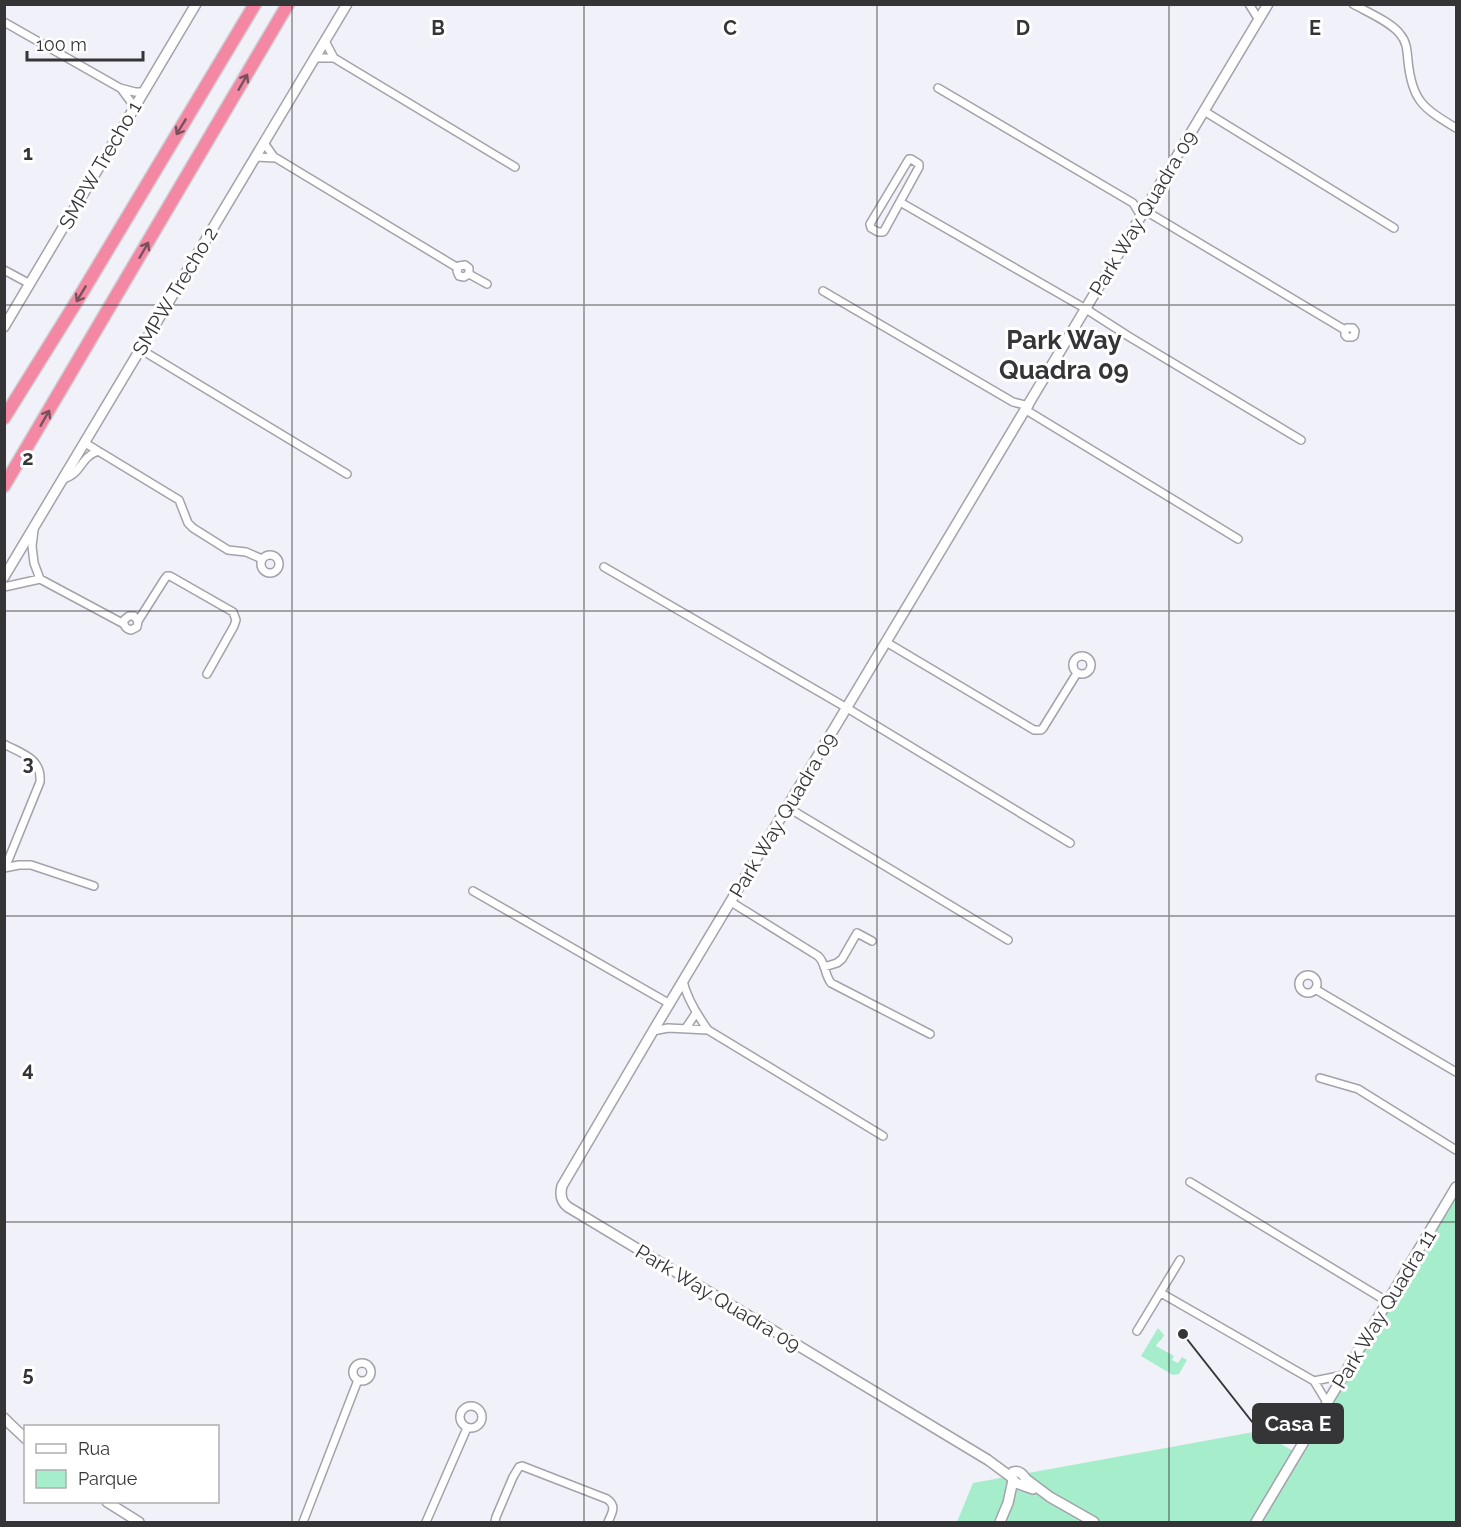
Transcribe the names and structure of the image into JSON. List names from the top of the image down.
{
  "streets": {
    "street": [
      "SMPW Trecho 1",
      "Park Way Quadra 09",
      "SMPW Trecho 2",
      "Park Way Quadra 11"
    ]
  },
  "districts": ["Park Way Quadra 09"],
  "places": ["Casa E"],
  "legend": ["Rua", "Parque"],
  "scale_bar": "100 m",
  "grid": {
    "columns": [
      "B",
      "C",
      "D",
      "E"
    ],
    "rows": [
      "1",
      "2",
      "3",
      "4",
      "5"
    ]
  }
}
